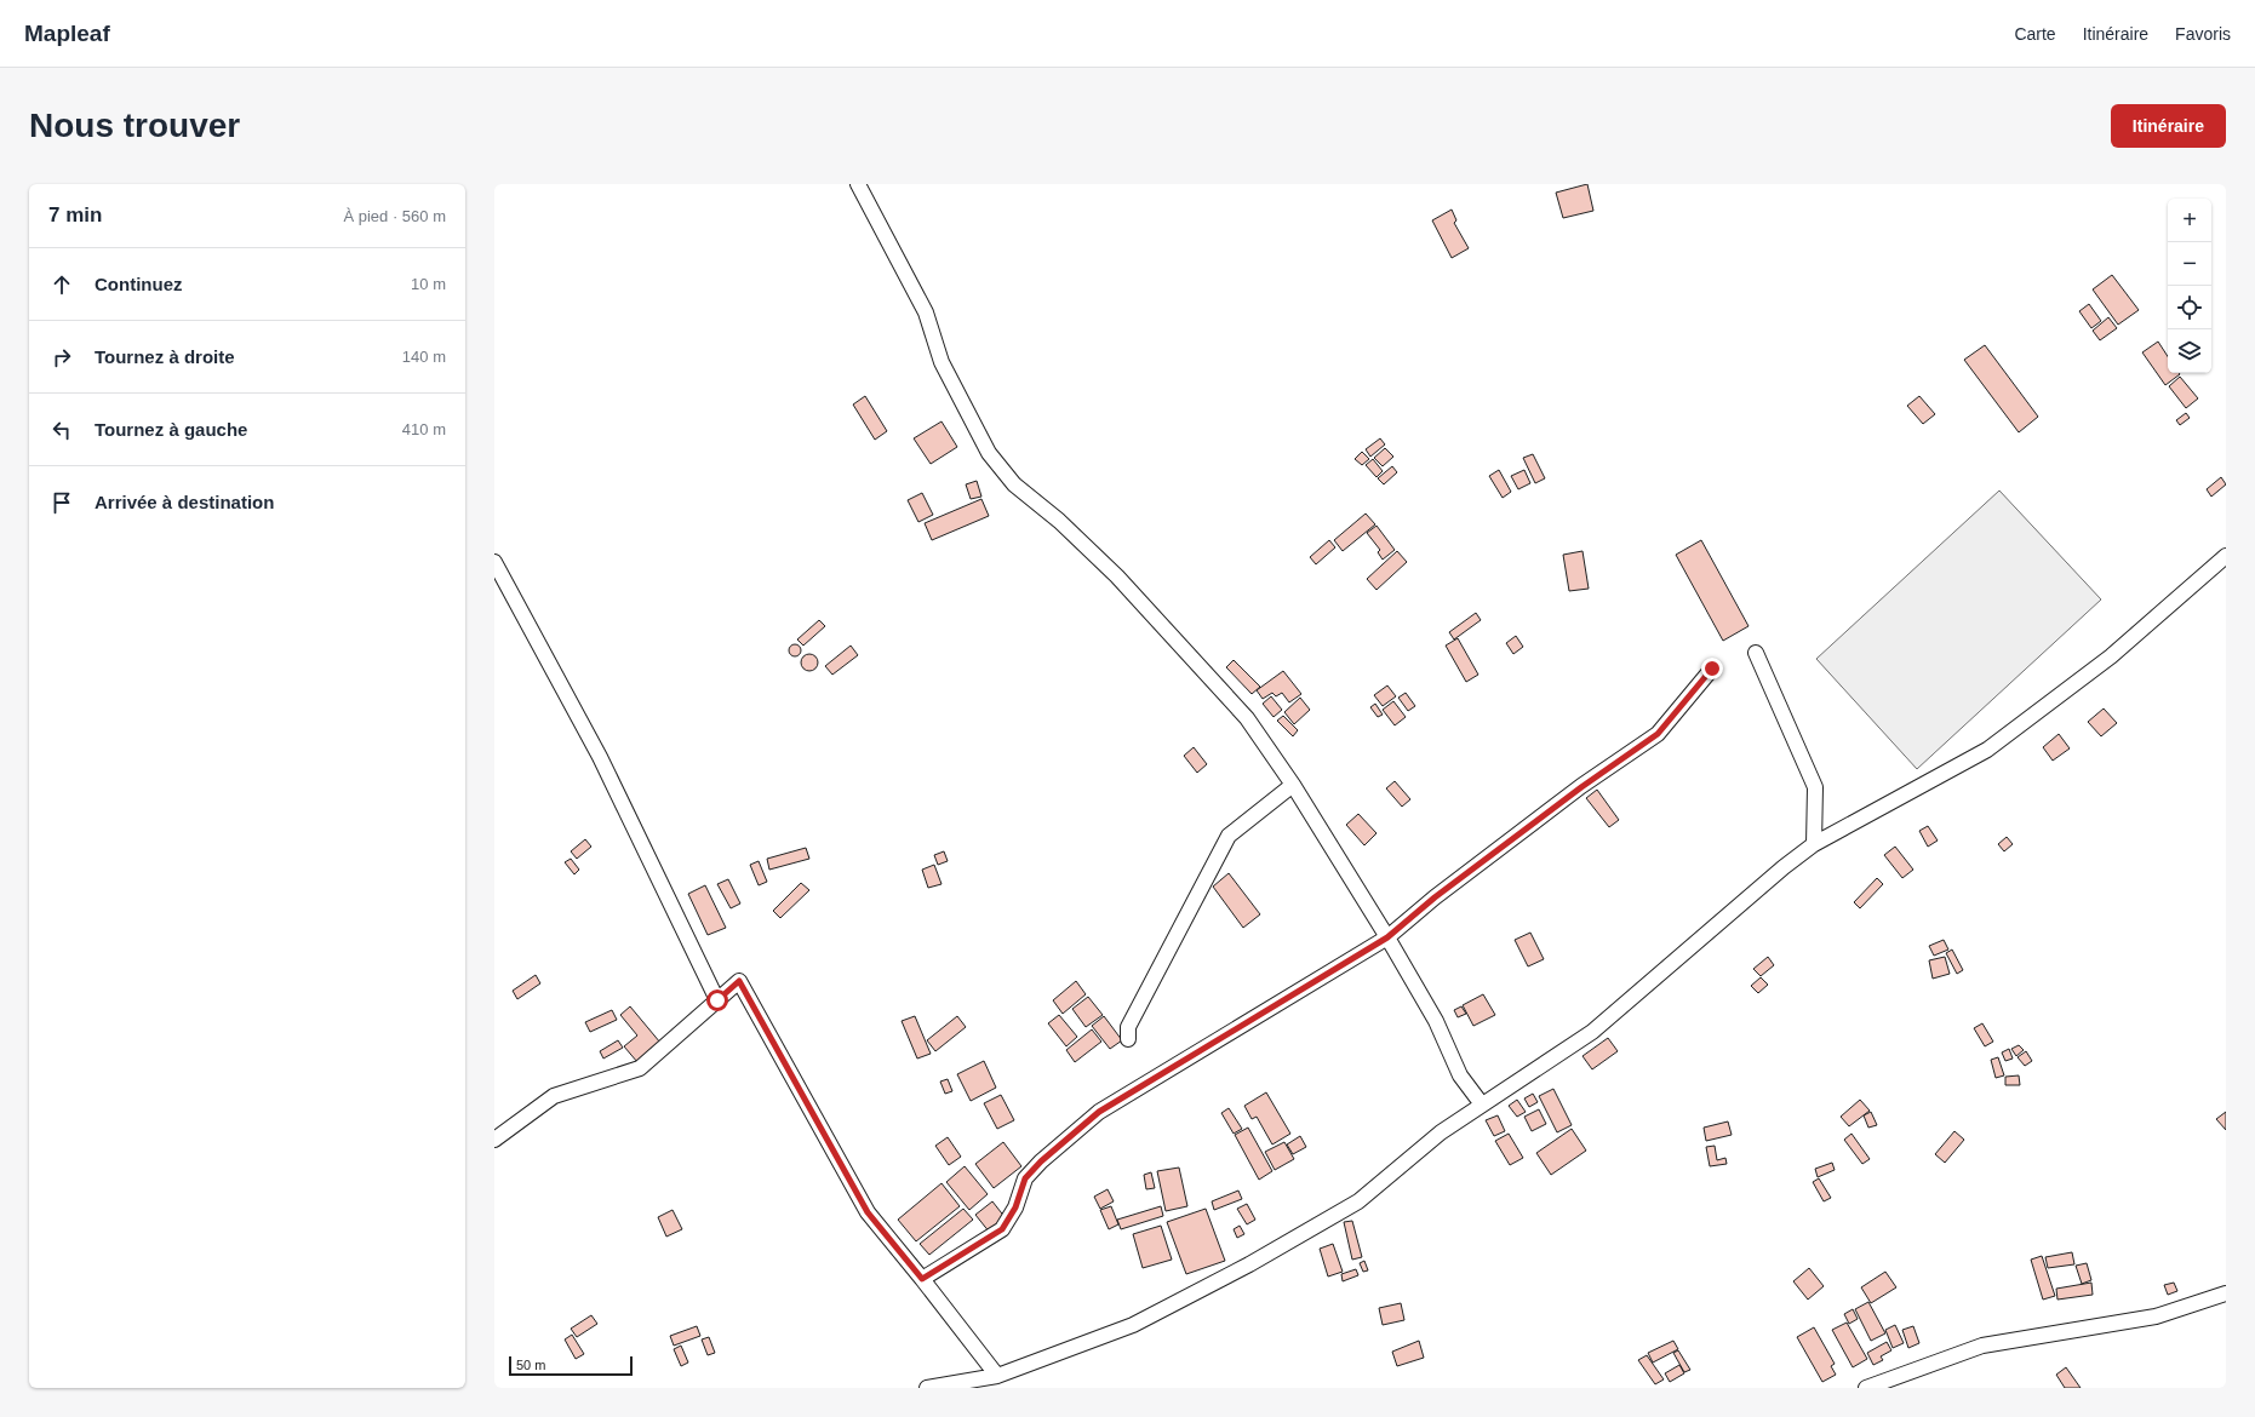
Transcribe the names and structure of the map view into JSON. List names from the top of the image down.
{
  "scale_bar": "50 m",
  "page": {
    "header": "Mapleaf",
    "nav": ["Carte", "Itinéraire", "Favoris"],
    "buttons": "Itinéraire",
    "title": "Nous trouver",
    "heading": ["7 min", "À pied · 560 m"],
    "map_buttons": ["+", "−"],
    "list": [
      ["Continuez", "10 m"],
      ["Tournez à droite", "140 m"],
      ["Tournez à gauche", "410 m"],
      "Arrivée à destination"
    ],
    "scale": "50 m"
  }
}
